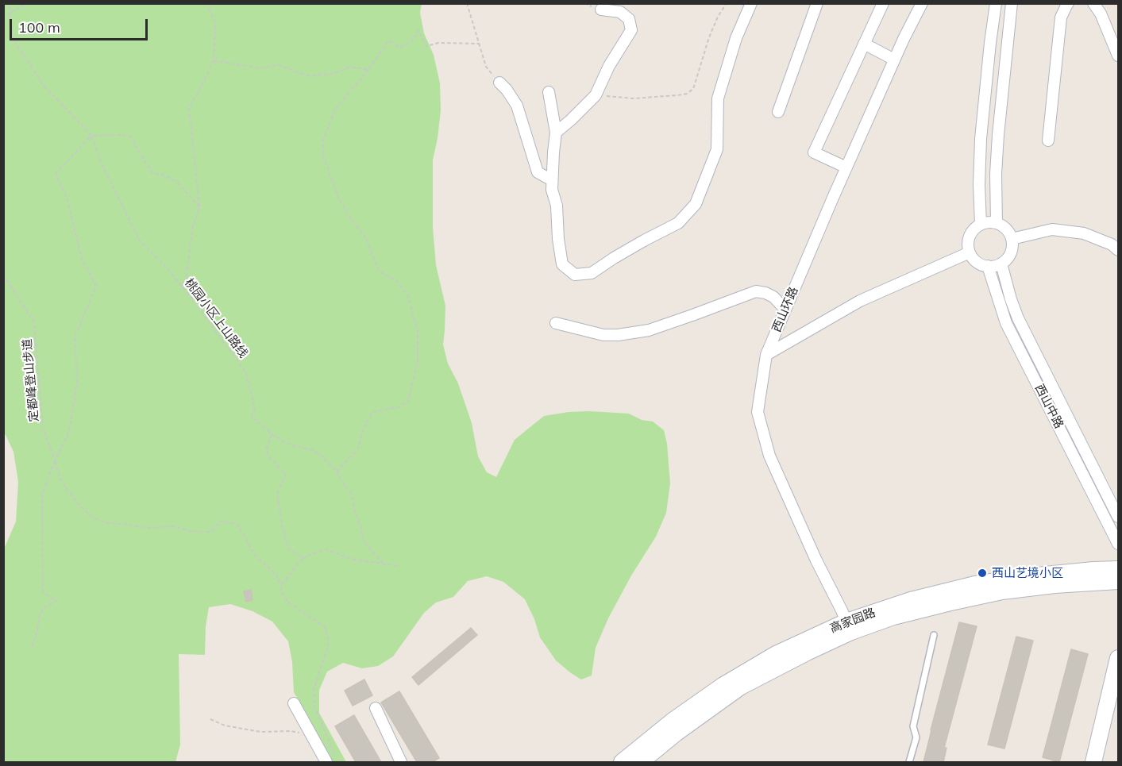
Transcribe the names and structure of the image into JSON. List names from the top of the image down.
{
  "streets": {
    "main road": ["高家园路"],
    "street": ["西山环路", "西山中路"],
    "path": ["桃园小区上山路线", "定都峰登山步道"]
  },
  "crossings": [
    ["西山环路", "高家园路"]
  ],
  "places": ["西山艺境小区"],
  "scale_bar": "100 m"
}
